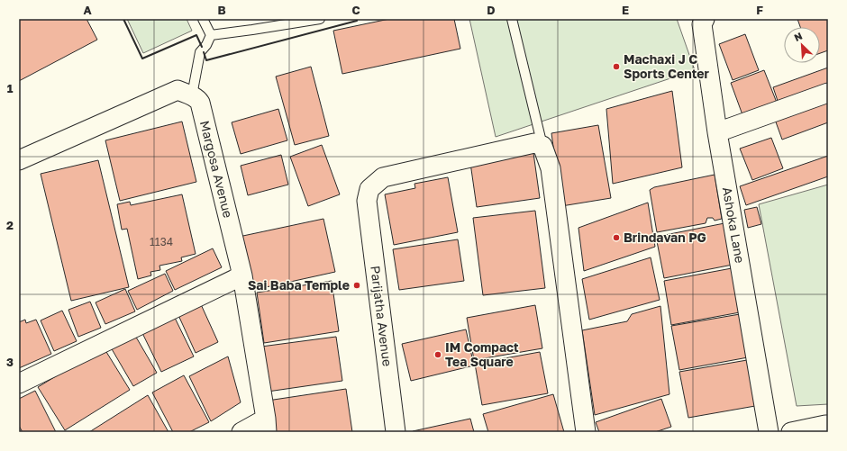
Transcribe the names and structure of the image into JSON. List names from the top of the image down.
{
  "streets": {
    "street": ["Margosa Avenue", "Ashoka Lane", "Parijatha Avenue"]
  },
  "places": [
    "Machaxi J C Sports Center",
    "Brindavan PG",
    "Sai Baba Temple",
    "IM Compact Tea Square"
  ],
  "house_numbers": ["1134"],
  "north": "top left",
  "grid": {
    "columns": [
      "A",
      "B",
      "C",
      "D",
      "E",
      "F"
    ],
    "rows": ["1", "2", "3"]
  }
}
